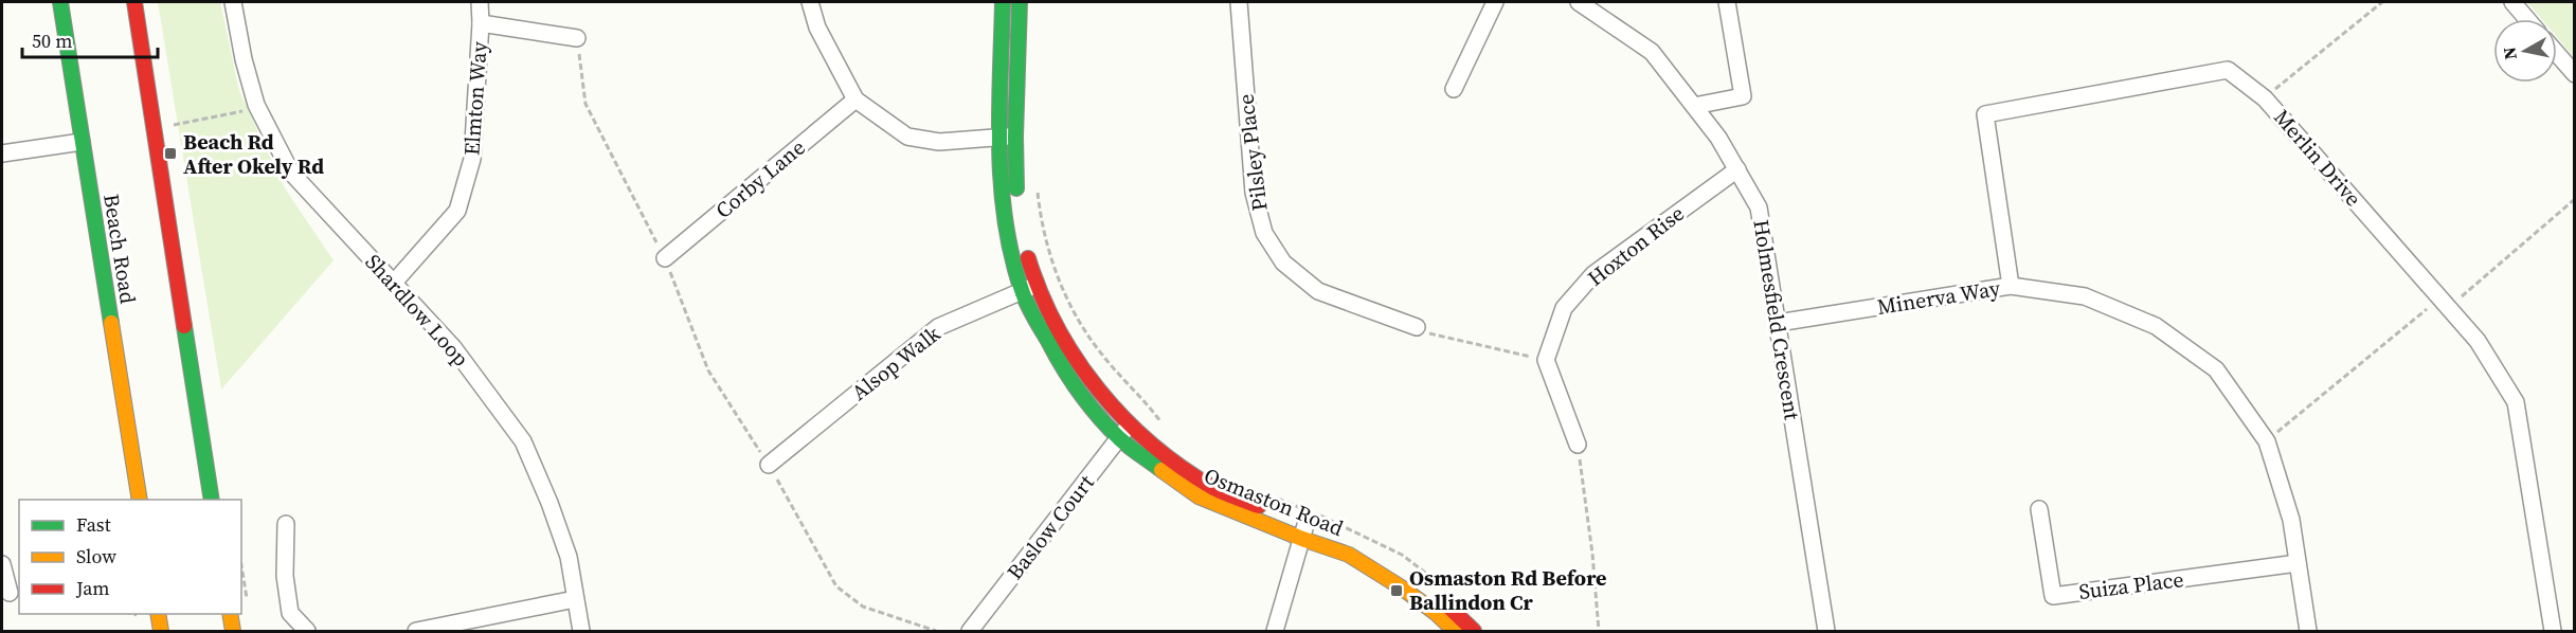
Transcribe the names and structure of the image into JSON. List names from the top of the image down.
{
  "streets": {
    "street": [
      "Elmton Way",
      "Pilsley Place",
      "Merlin Drive",
      "Corby Lane",
      "Hoxton Rise",
      "Beach Road",
      "Minerva Way",
      "Shardlow Loop",
      "Holmesfield Crescent",
      "Alsop Walk",
      "Osmaston Road",
      "Baslow Court",
      "Suiza Place"
    ]
  },
  "crossings": [
    ["Elmton Way", "Shardlow Loop"],
    ["Merlin Drive", "Minerva Way"],
    ["Hoxton Rise", "Holmesfield Crescent"],
    ["Minerva Way", "Holmesfield Crescent"],
    ["Minerva Way", "Suiza Place"],
    ["Alsop Walk", "Osmaston Road"],
    ["Osmaston Road", "Baslow Court"]
  ],
  "places": {
    "transit": ["Beach Rd After Okely Rd", "Osmaston Rd Before Ballindon Cr"]
  },
  "legend": ["Fast", "Slow", "Jam"],
  "scale_bar": "50 m",
  "north": "left"
}
